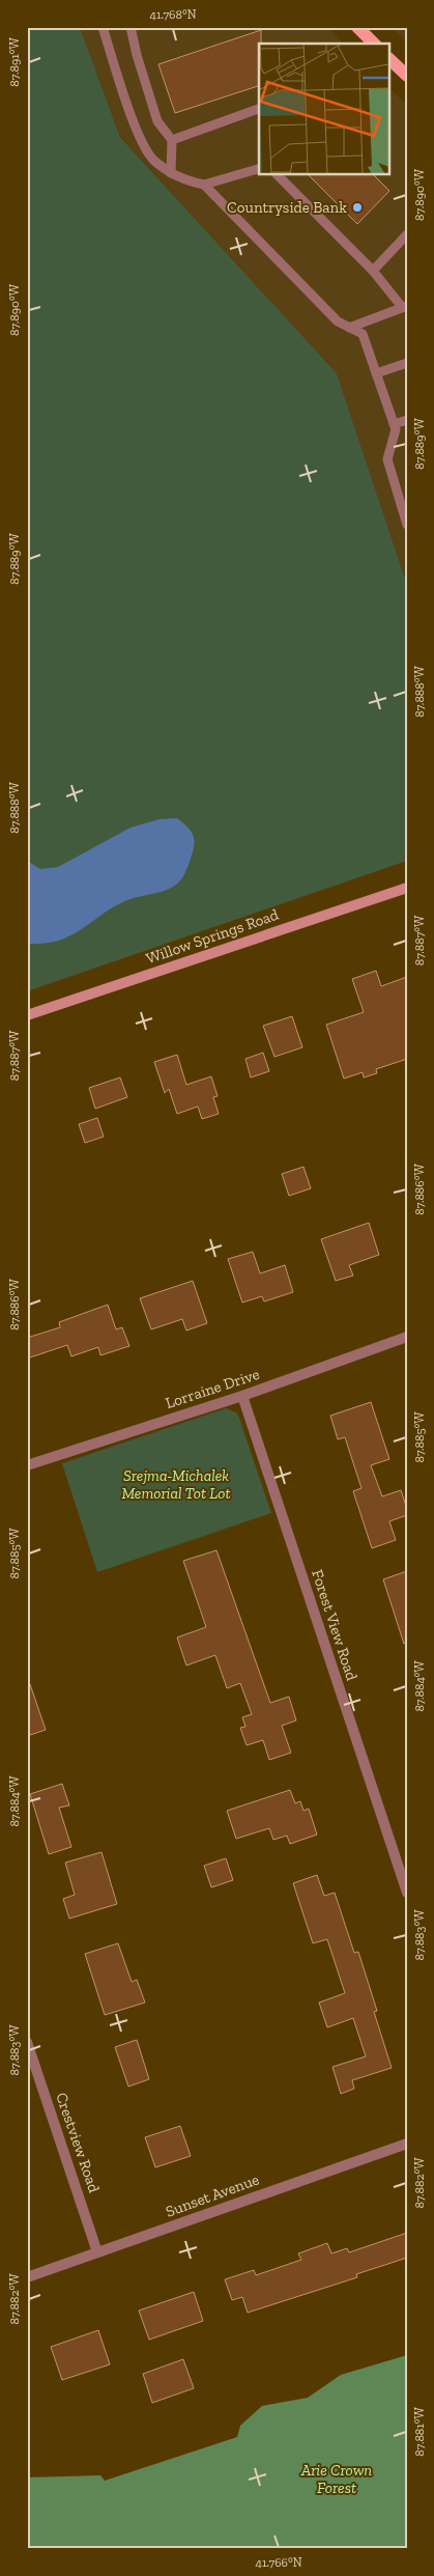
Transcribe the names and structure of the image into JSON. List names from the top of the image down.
{
  "streets": {
    "main road": ["Willow Springs Road"],
    "street": [
      "Lorraine Drive",
      "Forest View Road",
      "Crestview Road",
      "Sunset Avenue"
    ]
  },
  "crossings": [
    ["Lorraine Drive", "Forest View Road"],
    ["Crestview Road", "Sunset Avenue"]
  ],
  "parks": ["Srejma-Michalek Memorial Tot Lot", "Arie Crown Forest"],
  "places": ["Countryside Bank"],
  "coordinates": [
    "41.768°N",
    "87.891°W",
    "87.890°W",
    "87.889°W",
    "87.888°W",
    "87.887°W",
    "87.886°W",
    "87.885°W",
    "87.884°W",
    "87.883°W",
    "87.882°W",
    "87.881°W",
    "41.766°N"
  ]
}
